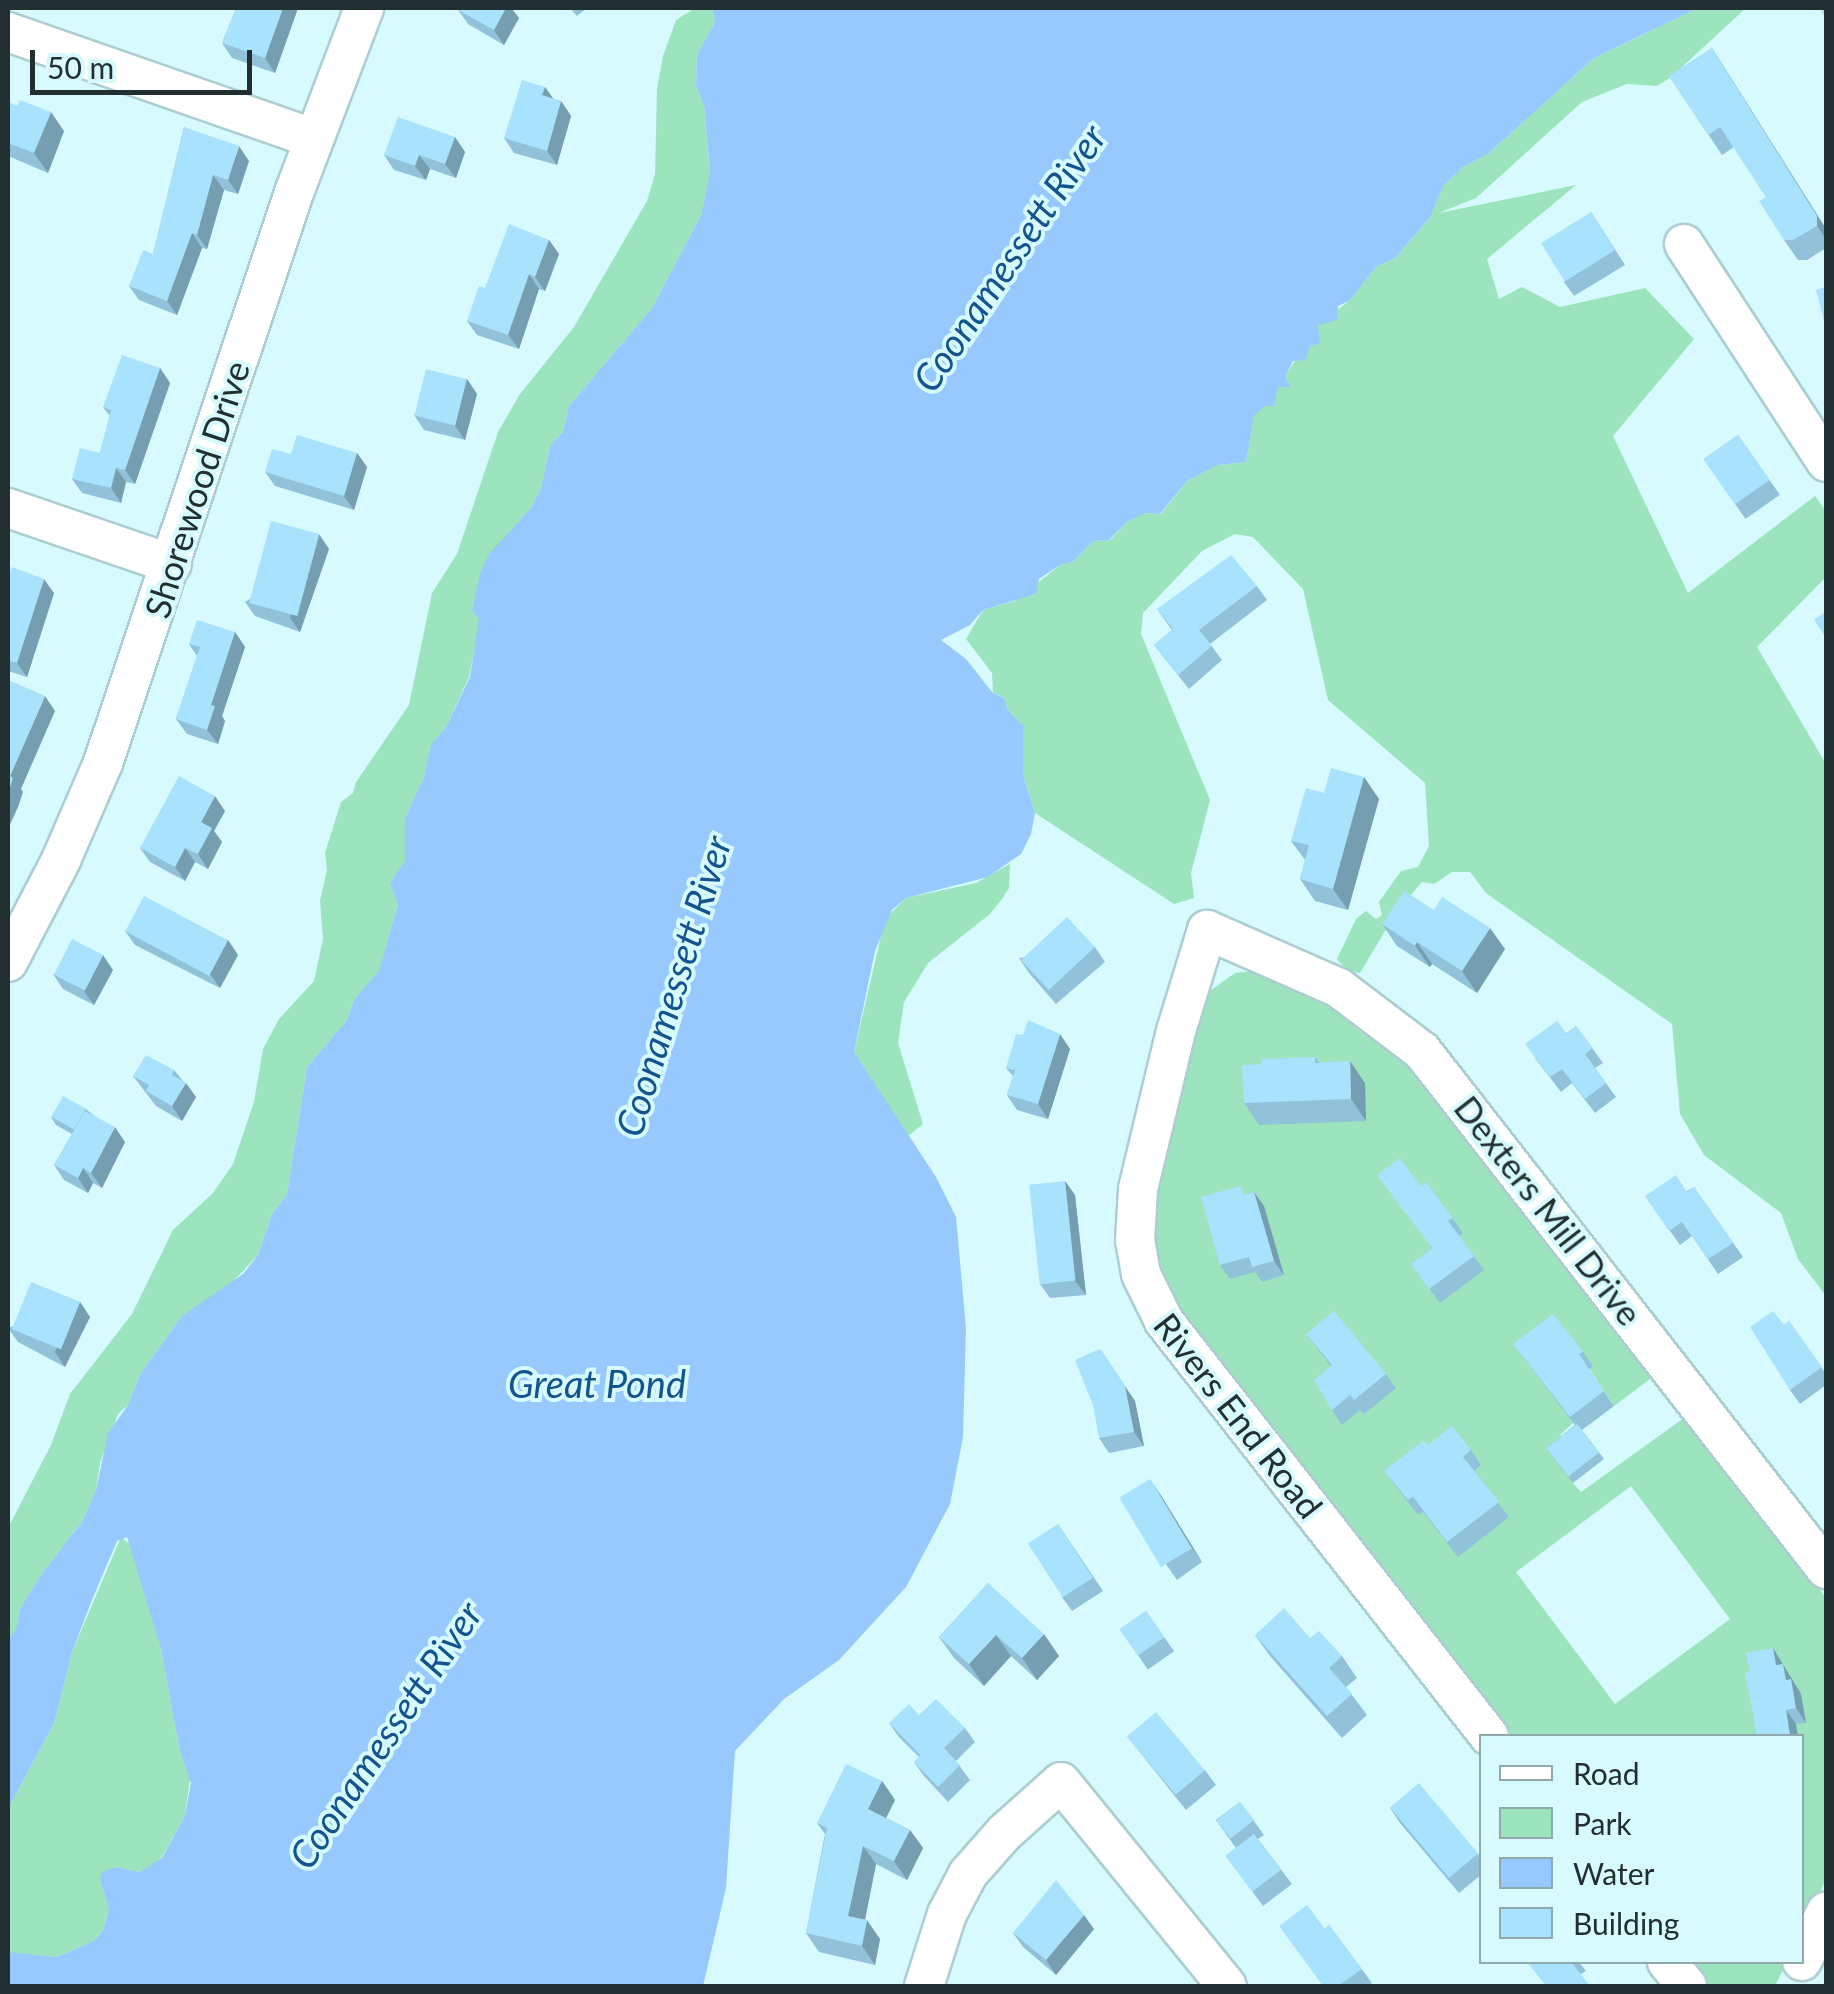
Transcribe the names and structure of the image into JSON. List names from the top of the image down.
{
  "streets": {
    "street": ["Shorewood Drive", "Dexters Mill Drive", "Rivers End Road"]
  },
  "crossings": [
    ["Dexters Mill Drive", "Rivers End Road"]
  ],
  "water": ["Coonamessett River", "Great Pond"],
  "legend": [
    "Road",
    "Park",
    "Water",
    "Building"
  ],
  "scale_bar": "50 m"
}
